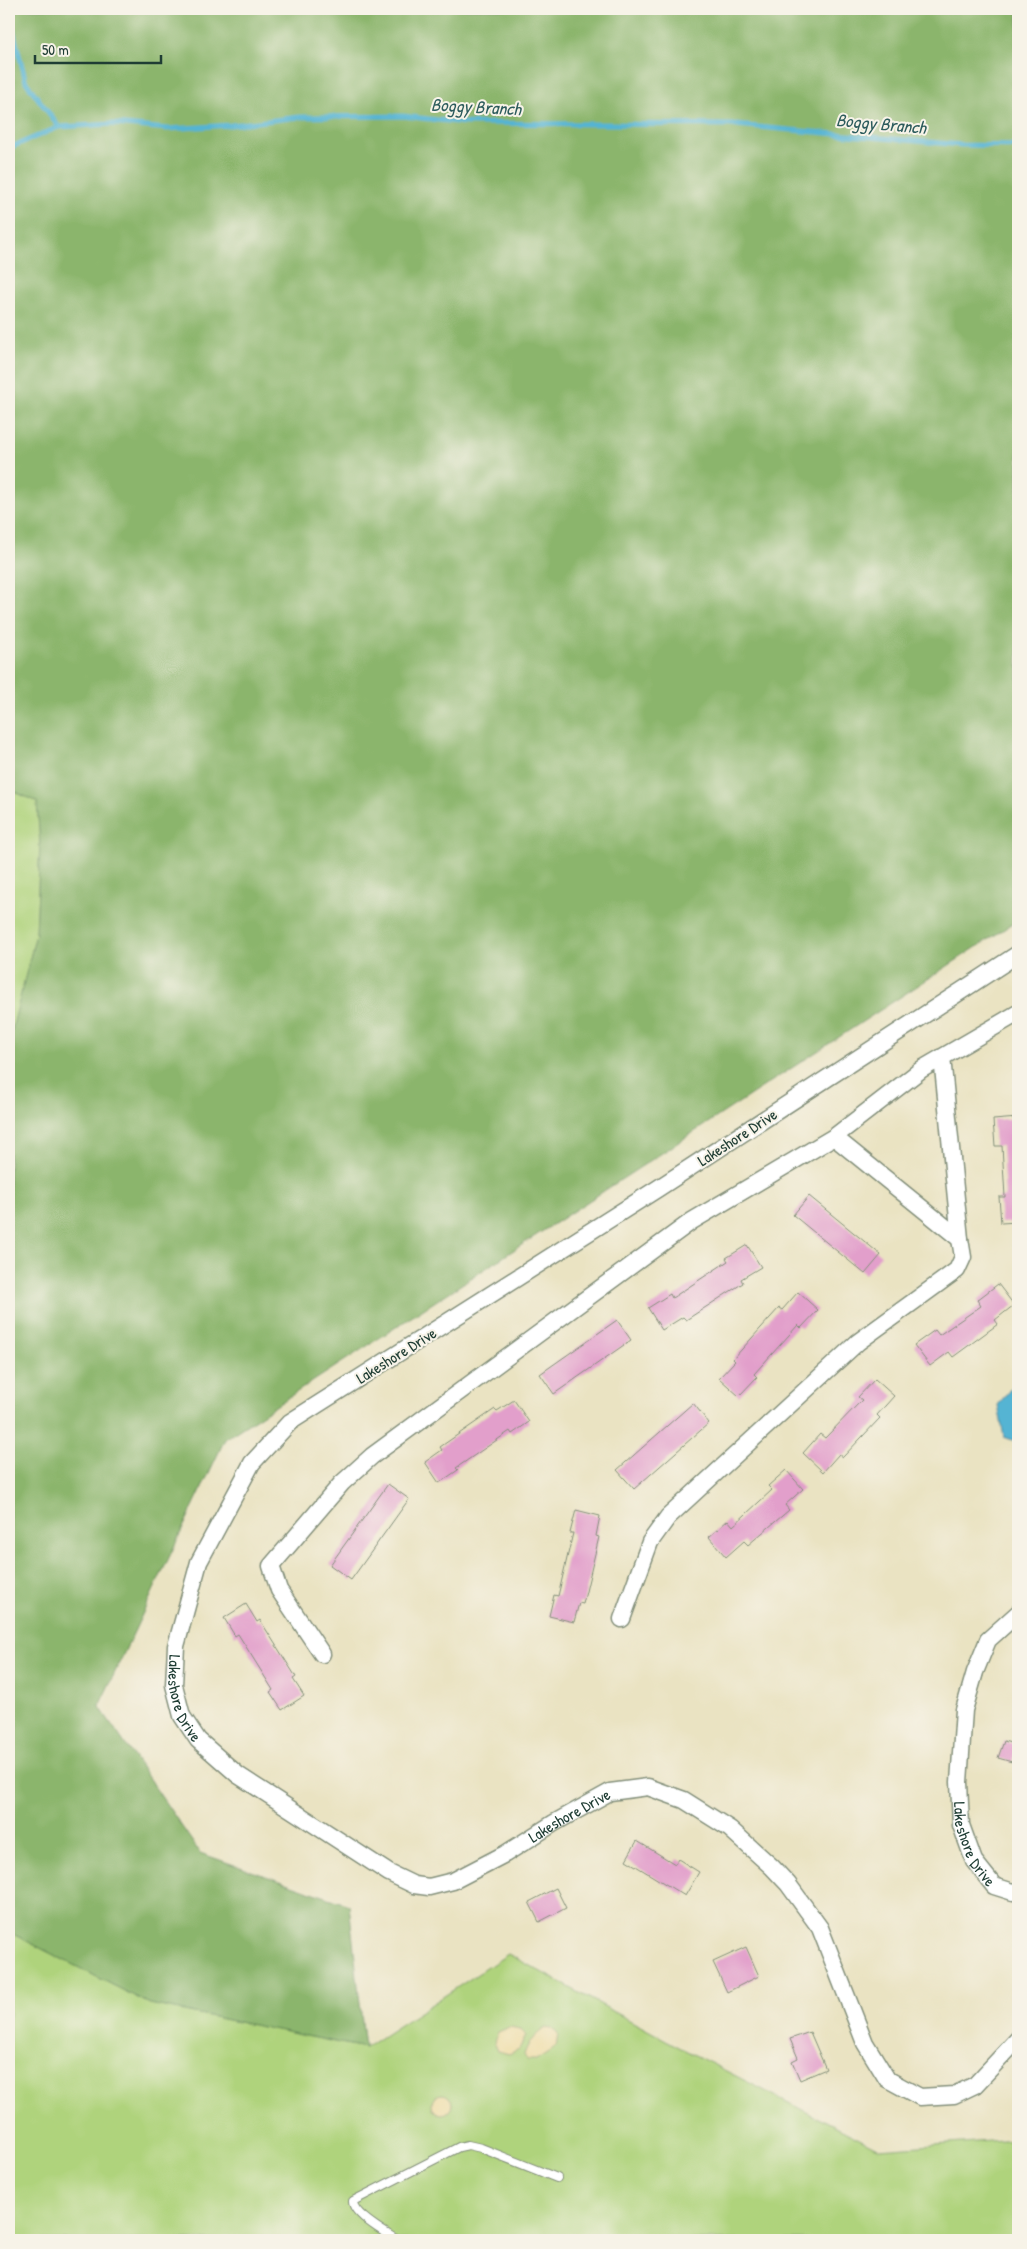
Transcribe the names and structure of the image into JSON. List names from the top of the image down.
{
  "streets": {
    "street": ["Lakeshore Drive"]
  },
  "water": ["Boggy Branch"],
  "scale_bar": "50 m"
}
